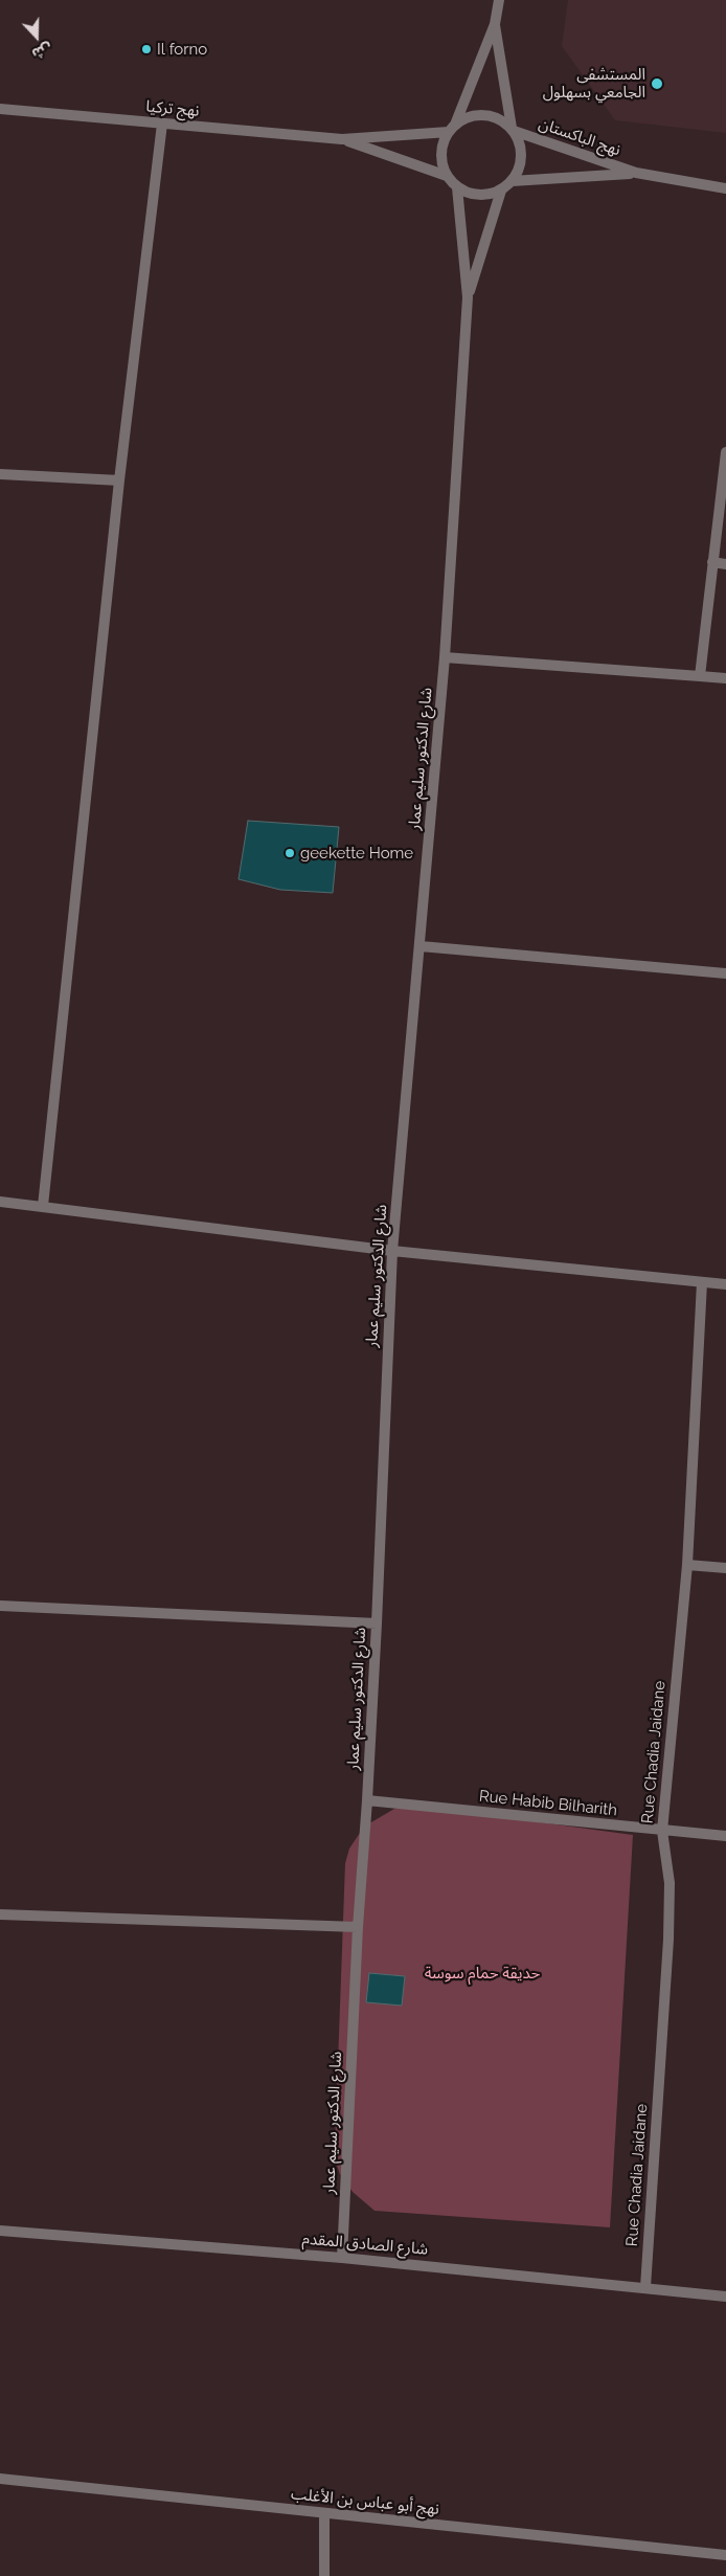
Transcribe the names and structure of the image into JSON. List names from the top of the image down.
{
  "streets": {
    "street": [
      "نهج تركيا",
      "نهج الباكستان",
      "شارع الدكتور سليم عمار",
      "Rue Chadia Jaidane",
      "Rue Habib Bilharith",
      "شارع الصادق المقدم",
      "نهج أبو عباس بن الأغلب"
    ]
  },
  "crossings": [
    ["نهج تركيا", "نهج الباكستان"],
    ["شارع الدكتور سليم عمار", "Rue Habib Bilharith"],
    ["شارع الدكتور سليم عمار", "شارع الصادق المقدم"],
    ["Rue Chadia Jaidane", "Rue Habib Bilharith"],
    ["Rue Chadia Jaidane", "شارع الصادق المقدم"]
  ],
  "parks": ["حديقة حمام سوسة"],
  "places": ["Il forno", "المستشفى الجامعي بسهلول", "geekette Home"],
  "north": "bottom"
}
